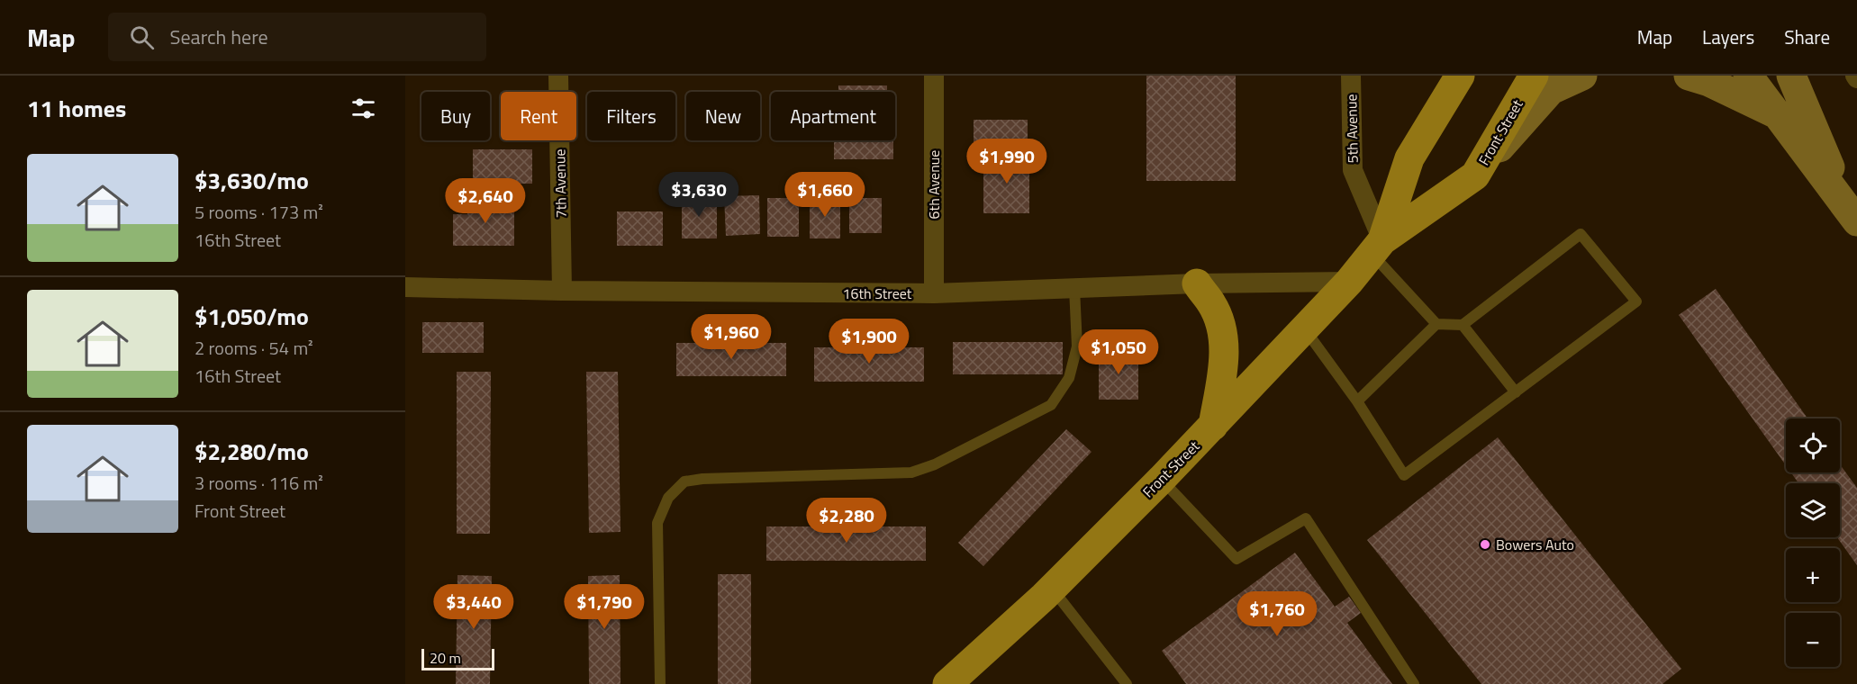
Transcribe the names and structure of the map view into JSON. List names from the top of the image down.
{
  "streets": {
    "main road": ["Front Street"],
    "street": [
      "5th Avenue",
      "7th Avenue",
      "6th Avenue",
      "16th Street"
    ]
  },
  "crossings": [
    ["5th Avenue", "Front Street"],
    ["Front Street", "16th Street"],
    ["7th Avenue", "16th Street"],
    ["6th Avenue", "16th Street"]
  ],
  "places": ["Bowers Auto"],
  "scale_bar": "20 m",
  "page": {
    "header": "Map",
    "search": "Search here",
    "nav": ["Map", "Layers", "Share"],
    "heading": "11 homes",
    "chip": [
      "Buy",
      "Rent",
      "Filters",
      "New",
      "Apartment"
    ],
    "price": [
      "$1,990",
      "$3,630",
      "$1,660",
      "$2,640",
      "$1,960",
      "$1,900",
      "$1,050",
      "$2,280",
      "$3,440",
      "$1,790",
      "$1,760"
    ],
    "list": [
      {
        "name": "$3,630/mo",
        "note": "5 rooms · 173 m² · 16th Street"
      },
      {
        "name": "$1,050/mo",
        "note": "2 rooms · 54 m² · 16th Street"
      },
      {
        "name": "$2,280/mo",
        "note": "3 rooms · 116 m² · Front Street"
      }
    ],
    "map_buttons": ["+", "−"],
    "scale": "20 m"
  }
}
